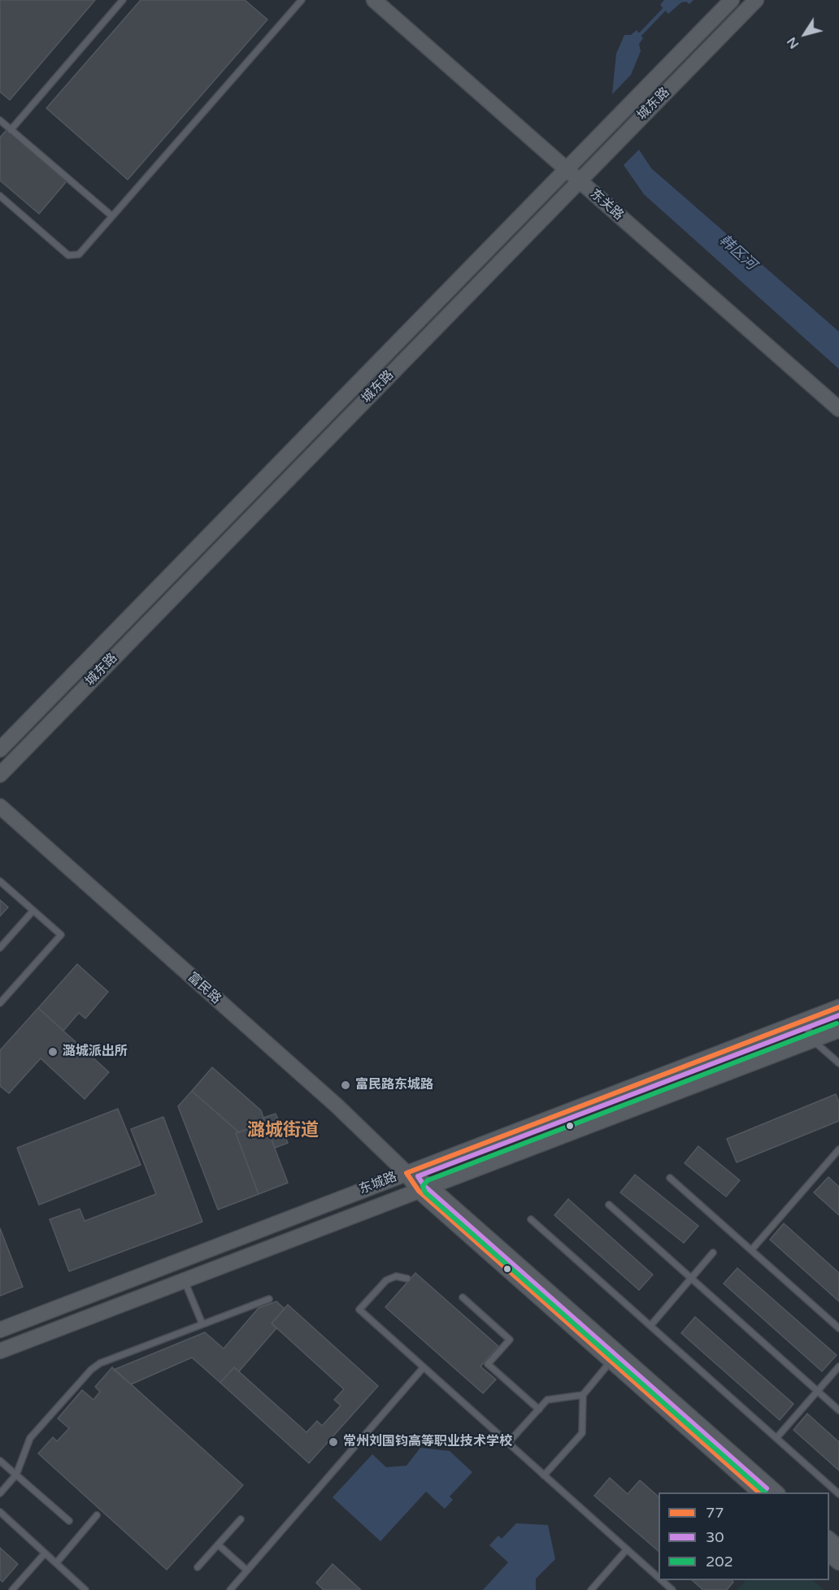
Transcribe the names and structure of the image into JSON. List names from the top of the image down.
{
  "streets": {
    "street": [
      "城东路",
      "东关路",
      "富民路",
      "东城路"
    ]
  },
  "crossings": [
    ["城东路", "东关路"],
    ["富民路", "东城路"]
  ],
  "districts": ["潞城街道"],
  "water": ["韩区河"],
  "places": ["潞城派出所", "富民路东城路", "常州刘国钧高等职业技术学校"],
  "lines": ["transit line 77", "transit line 30", "transit line 202"],
  "legend": ["77", "30", "202"],
  "north": "bottom left"
}
